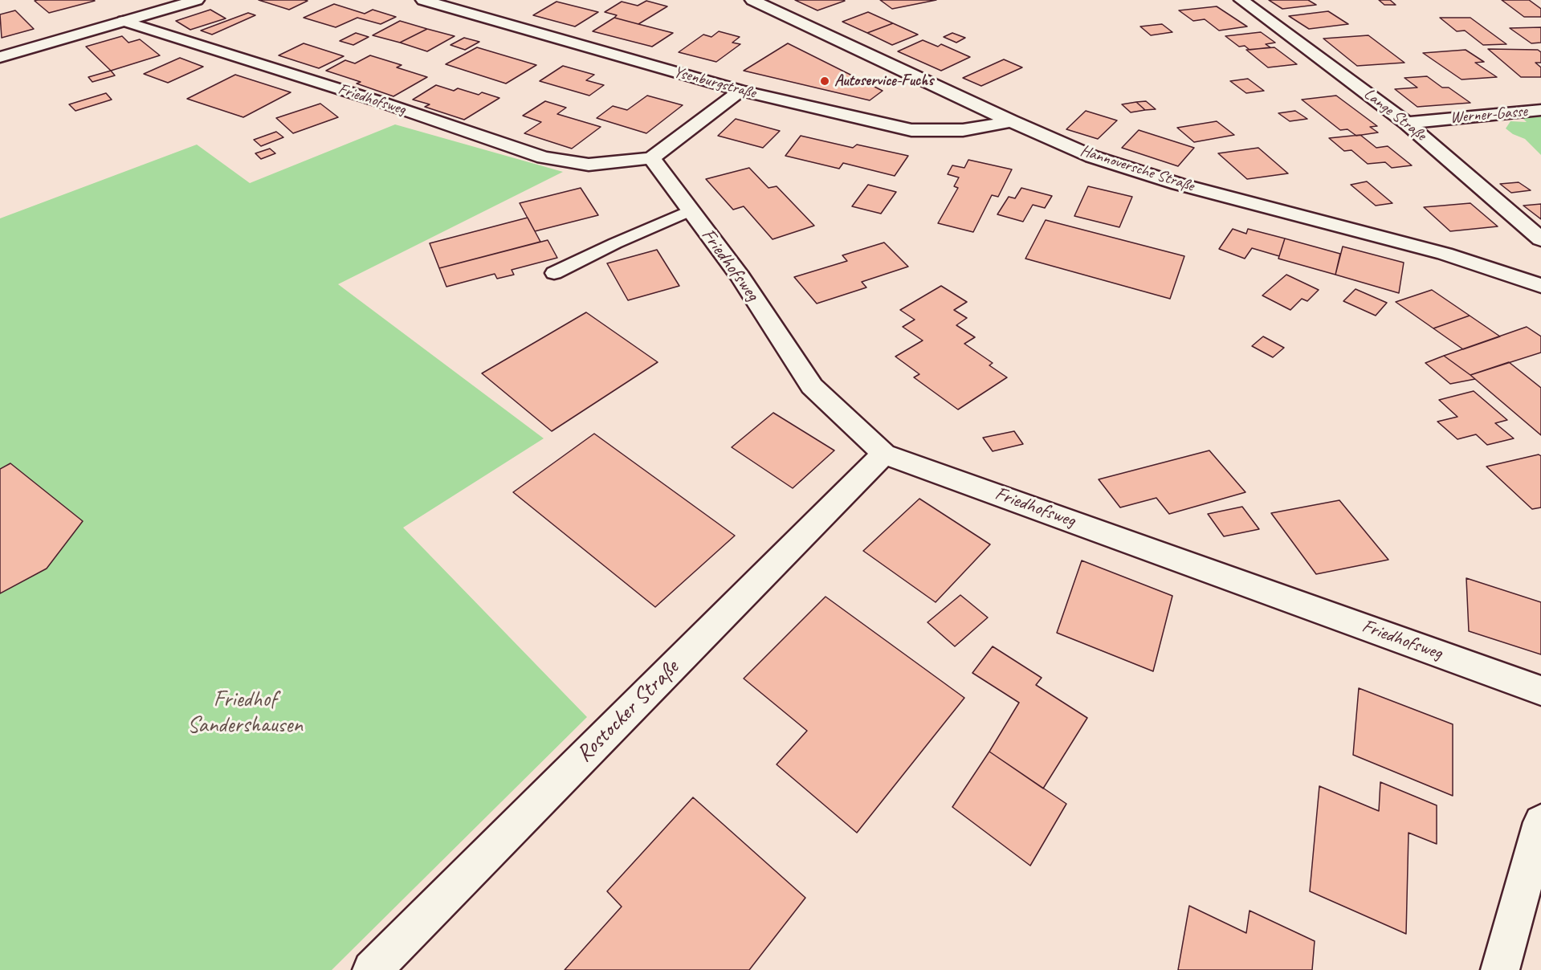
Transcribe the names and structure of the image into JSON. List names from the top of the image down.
{
  "streets": {
    "street": [
      "Ysenburgstraße",
      "Friedhofsweg",
      "Lange Straße",
      "Werner-Gasse",
      "Hannoversche Straße",
      "Rostocker Straße"
    ]
  },
  "crossings": [
    ["Ysenburgstraße", "Hannoversche Straße"],
    ["Friedhofsweg", "Rostocker Straße"],
    ["Lange Straße", "Werner-Gasse"]
  ],
  "parks": ["Friedhof Sandershausen"],
  "places": ["Autoservice-Fuchs"]
}
